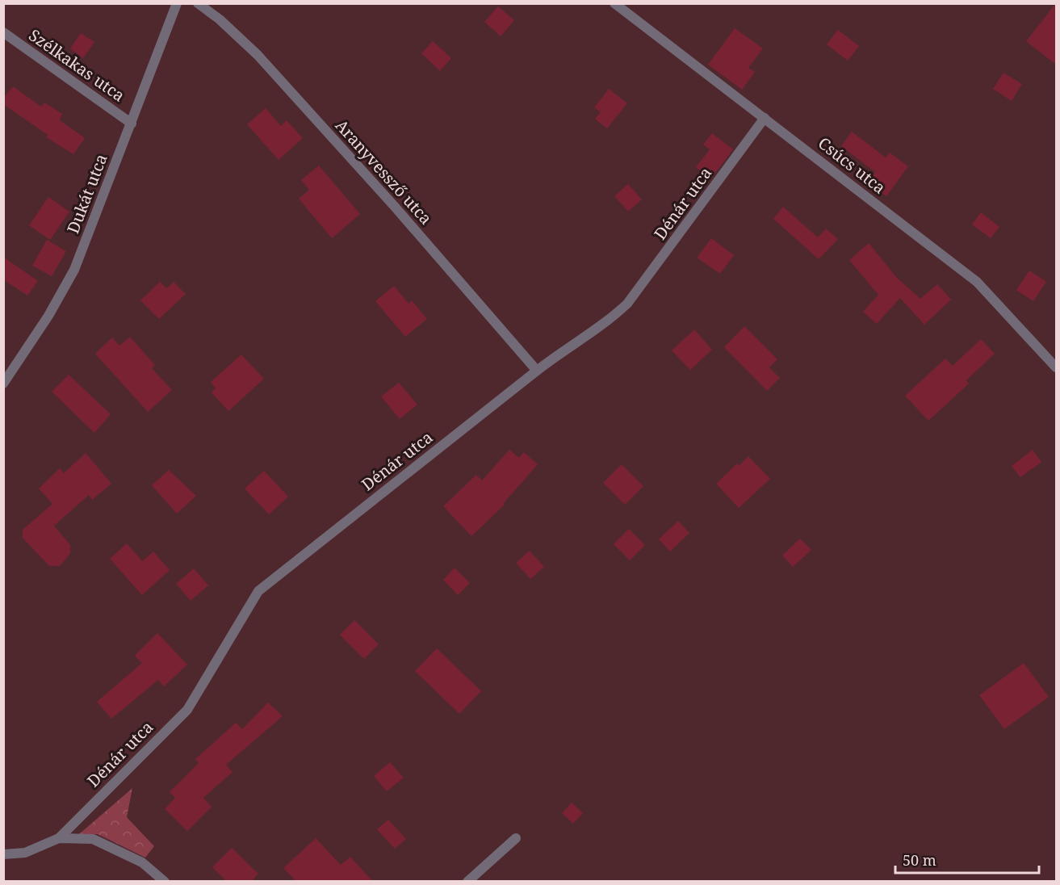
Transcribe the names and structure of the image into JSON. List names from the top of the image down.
{
  "streets": {
    "street": [
      "Szélkakas utca",
      "Csúcs utca",
      "Aranyvessző utca",
      "Dukát utca",
      "Dénár utca"
    ]
  },
  "crossings": [
    ["Szélkakas utca", "Dukát utca"],
    ["Csúcs utca", "Dénár utca"],
    ["Aranyvessző utca", "Dénár utca"]
  ],
  "scale_bar": "50 m"
}
